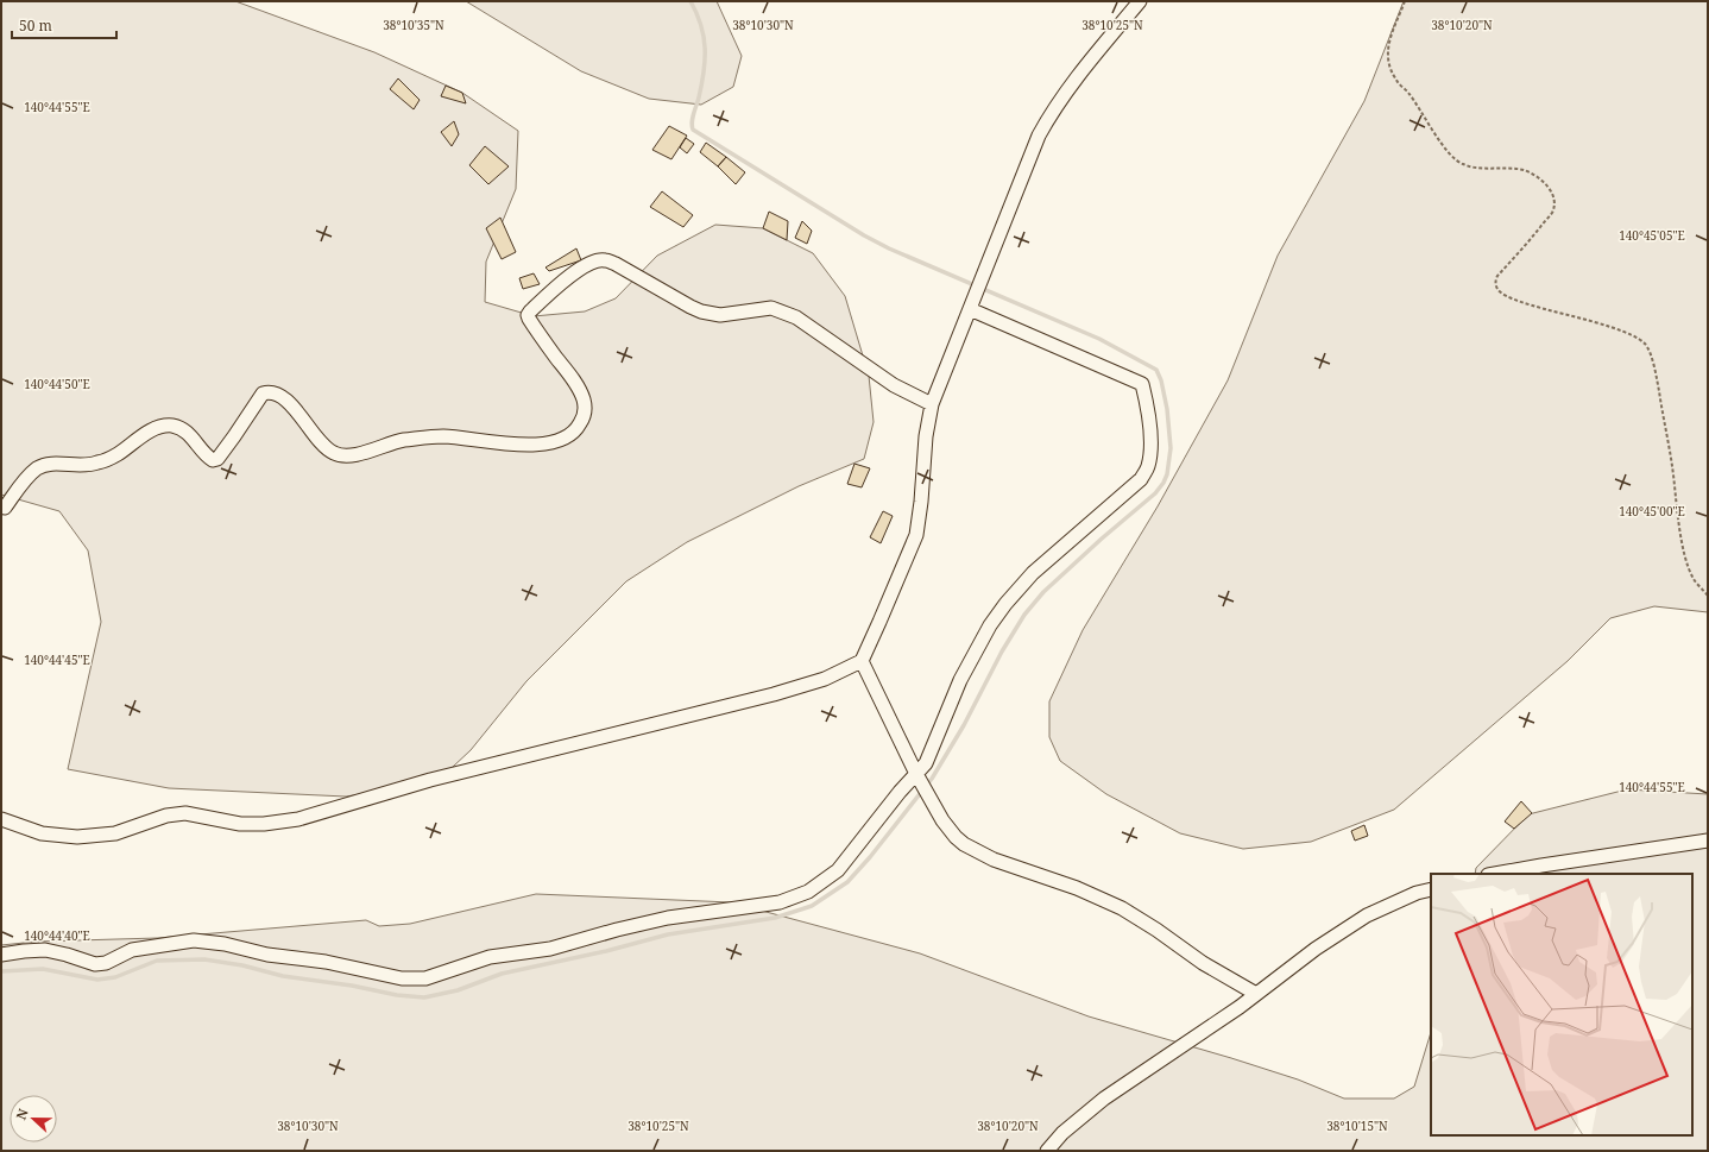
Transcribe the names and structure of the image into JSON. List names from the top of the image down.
{
  "scale_bar": "50 m",
  "north": "left",
  "coordinates": [
    "38°10'35\"N",
    "38°10'30\"N",
    "38°10'25\"N",
    "38°10'20\"N",
    "140°44'55\"E",
    "140°45'05\"E",
    "140°44'50\"E",
    "140°45'00\"E",
    "140°44'45\"E",
    "140°44'40\"E",
    "38°10'15\"N"
  ]
}
